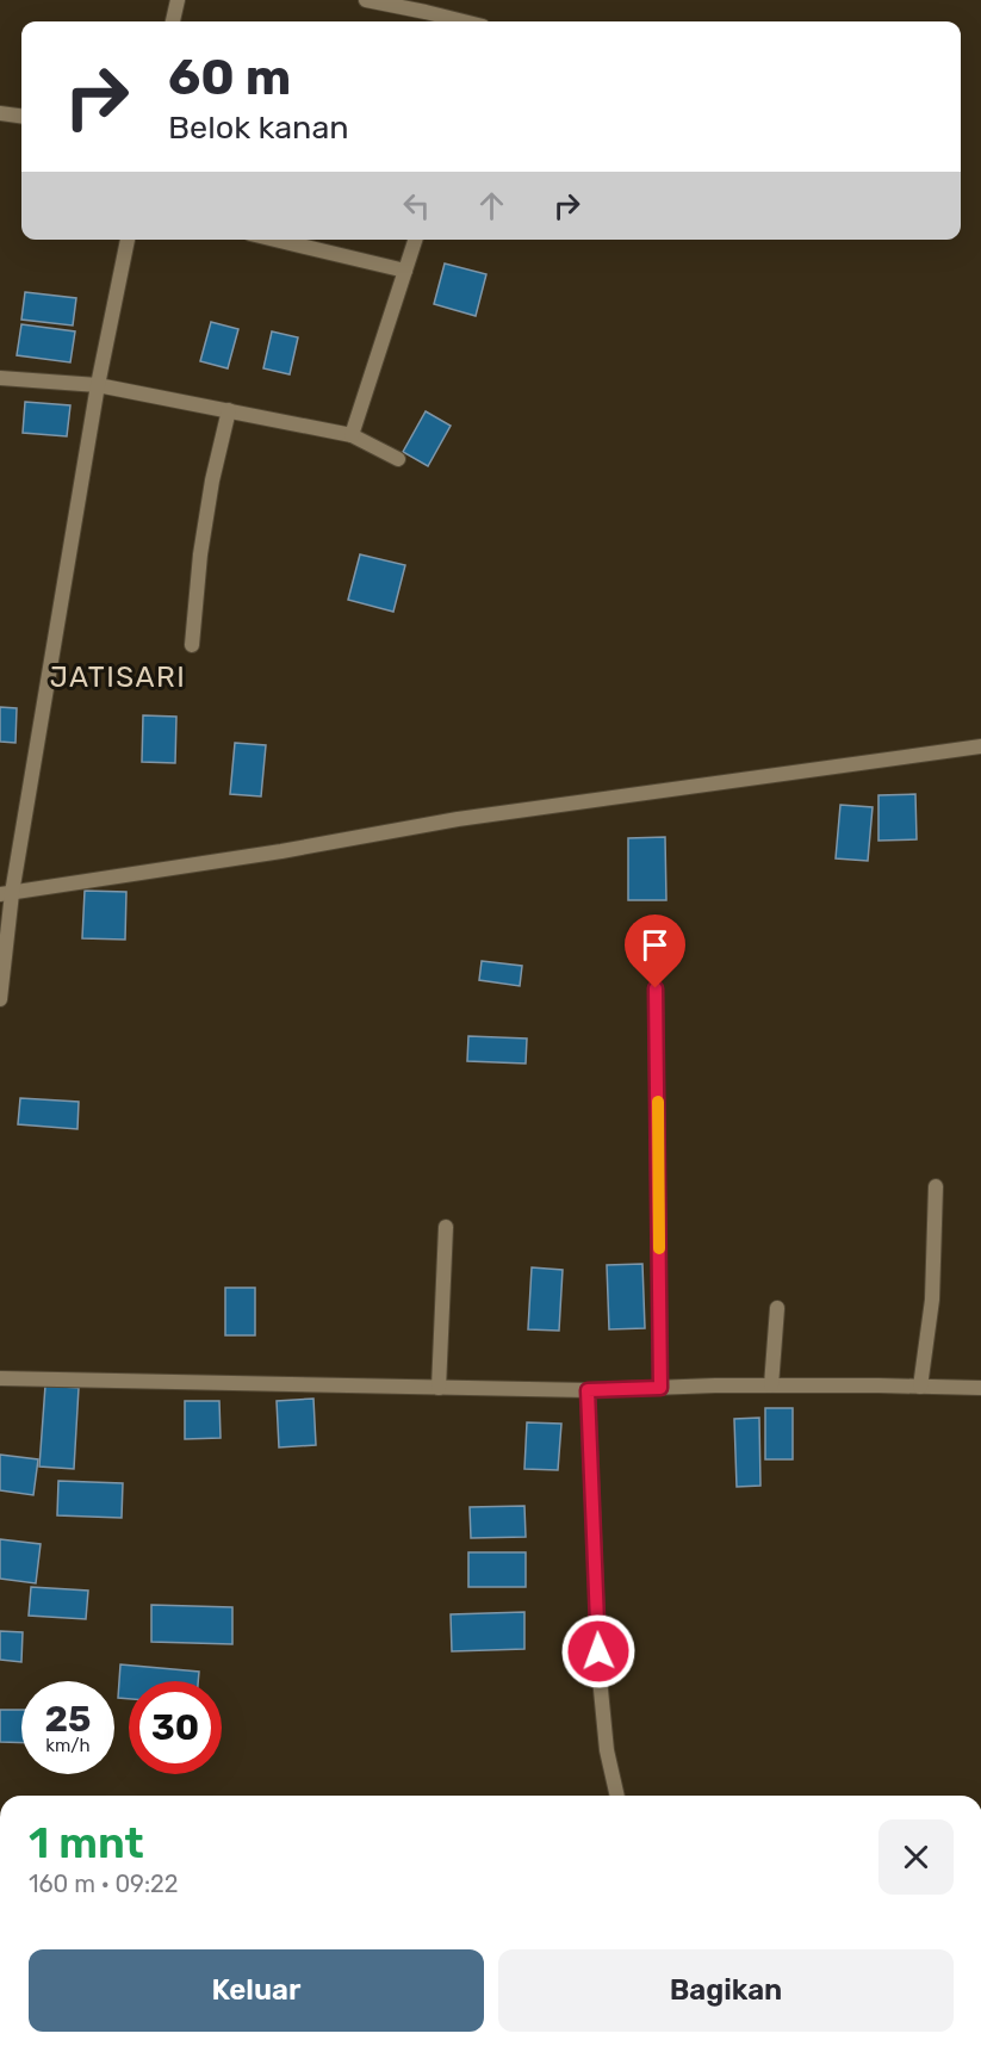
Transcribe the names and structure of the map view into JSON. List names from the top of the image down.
{
  "districts": ["JATISARI"],
  "page": {
    "turn": ["60 m", "Belok kanan"],
    "speed": "25 km/h",
    "limit": "30",
    "heading": ["1 mnt", "160 m · 09:22"],
    "buttons": ["Keluar", "Bagikan"]
  }
}
